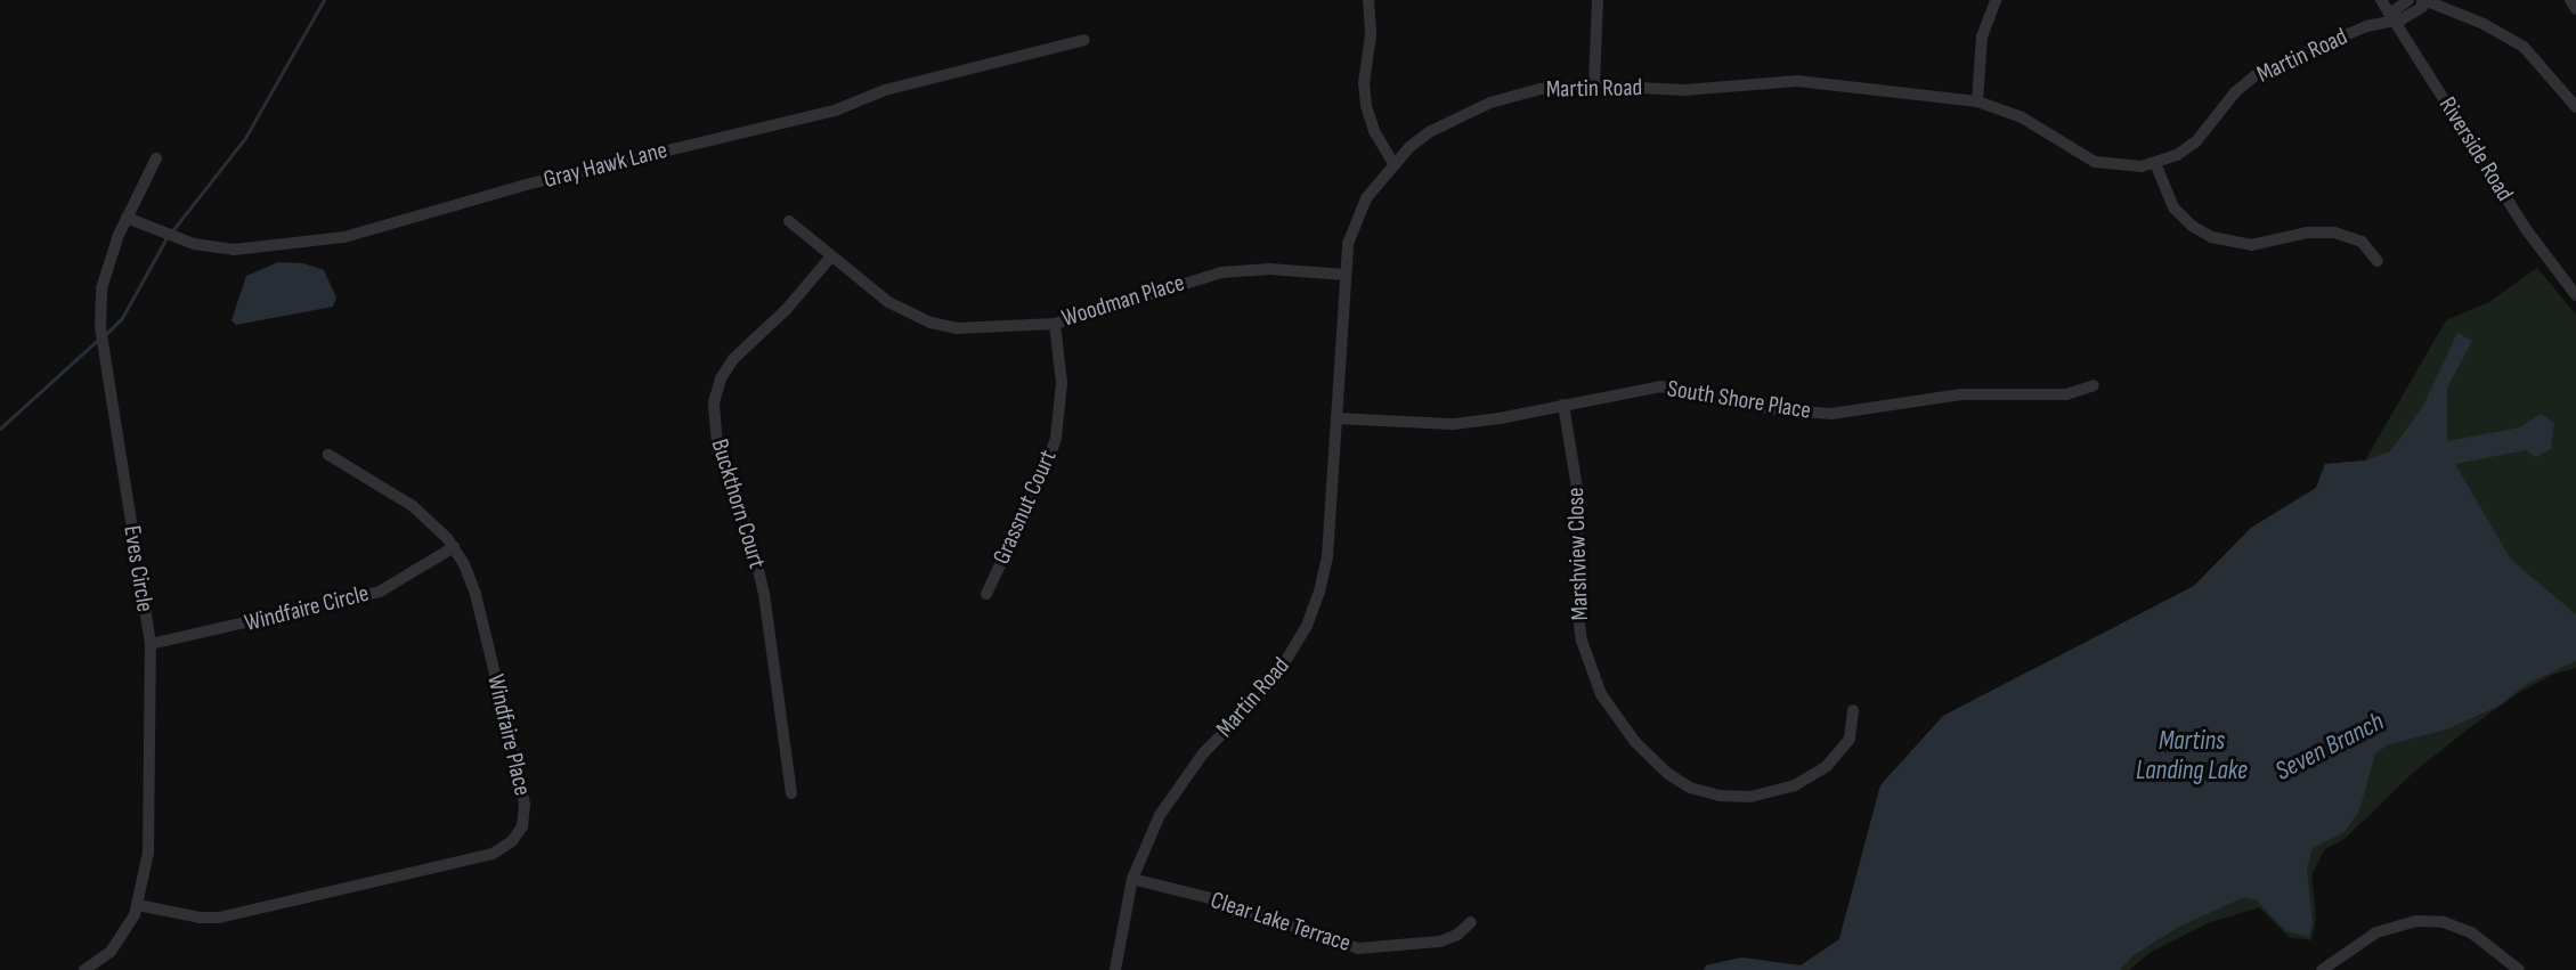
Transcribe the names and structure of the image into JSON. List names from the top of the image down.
{
  "streets": {
    "street": [
      "Martin Road",
      "Riverside Road",
      "Gray Hawk Lane",
      "Woodman Place",
      "South Shore Place",
      "Buckthorn Court",
      "Grassnut Court",
      "Marshview Close",
      "Eves Circle",
      "Windfaire Circle",
      "Windfaire Place",
      "Clear Lake Terrace"
    ]
  },
  "crossings": [
    ["Martin Road", "Riverside Road"],
    ["Martin Road", "Woodman Place"],
    ["Martin Road", "South Shore Place"],
    ["Martin Road", "Clear Lake Terrace"],
    ["Gray Hawk Lane", "Eves Circle"],
    ["Woodman Place", "Buckthorn Court"],
    ["Woodman Place", "Grassnut Court"],
    ["South Shore Place", "Marshview Close"],
    ["Eves Circle", "Windfaire Circle"],
    ["Eves Circle", "Windfaire Place"],
    ["Windfaire Circle", "Windfaire Place"]
  ],
  "water": ["Martins Landing Lake", "Seven Branch"]
}
